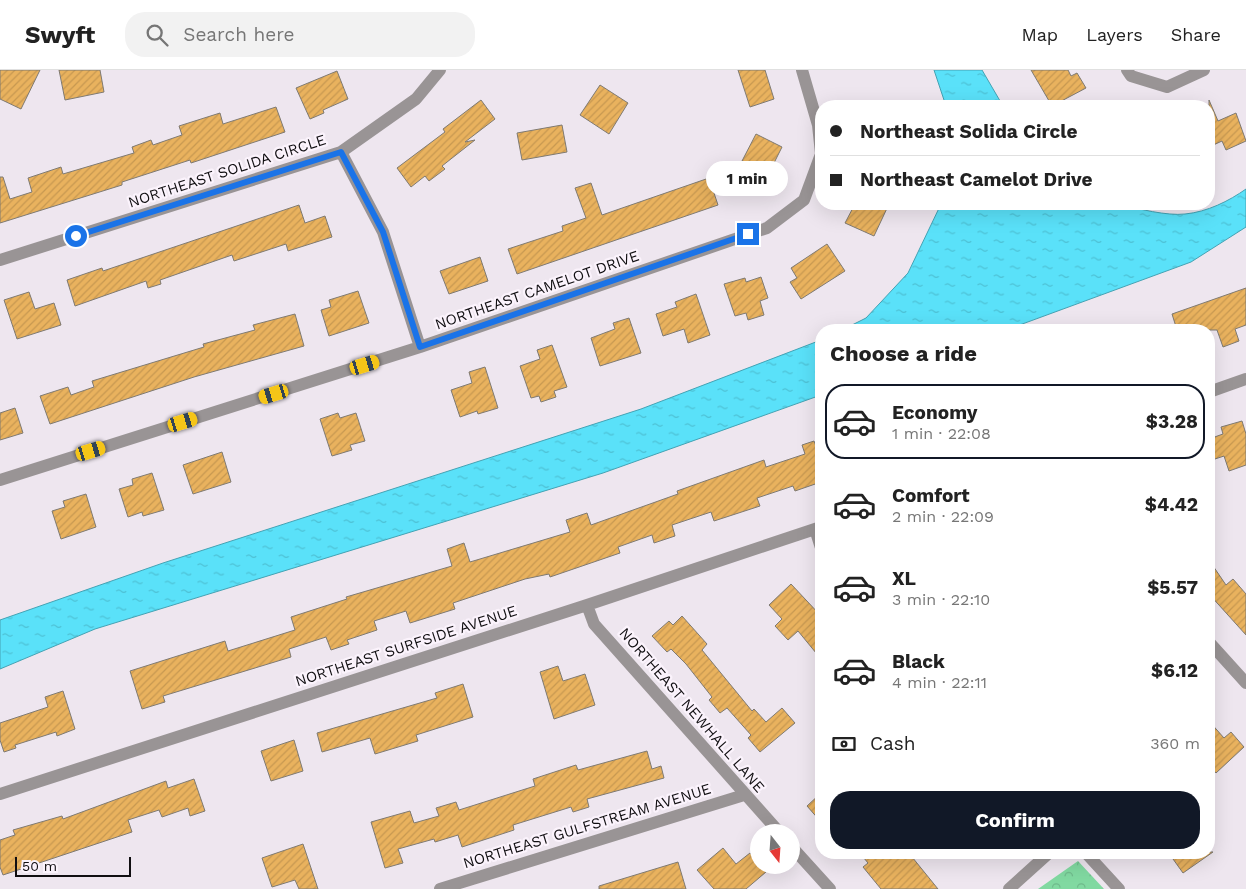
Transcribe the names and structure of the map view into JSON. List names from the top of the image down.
{
  "streets": {
    "street": [
      "NORTHEAST SOLIDA CIRCLE",
      "NORTHEAST CAMELOT DRIVE",
      "NORTHEAST SURFSIDE AVENUE",
      "NORTHEAST NEWHALL LANE",
      "NORTHEAST GULFSTREAM AVENUE"
    ]
  },
  "crossings": [
    ["NORTHEAST SURFSIDE AVENUE", "NORTHEAST NEWHALL LANE"],
    ["NORTHEAST NEWHALL LANE", "NORTHEAST GULFSTREAM AVENUE"]
  ],
  "scale_bar": "50 m",
  "north": "bottom",
  "page": {
    "header": "Swyft",
    "search": "Search here",
    "nav": ["Map", "Layers", "Share"],
    "banner": ["Northeast Solida Circle", "Northeast Camelot Drive"],
    "bubble": "1 min",
    "heading": "Choose a ride",
    "list": [
      {
        "name": "Economy",
        "note": "1 min · 22:08",
        "value": "$3.28"
      },
      {
        "name": "Comfort",
        "note": "2 min · 22:09",
        "value": "$4.42"
      },
      {
        "name": "XL",
        "note": "3 min · 22:10",
        "value": "$5.57"
      },
      {
        "name": "Black",
        "note": "4 min · 22:11",
        "value": "$6.12"
      }
    ],
    "pay": ["Cash", "360 m"],
    "buttons": "Confirm",
    "scale": "50 m"
  }
}
